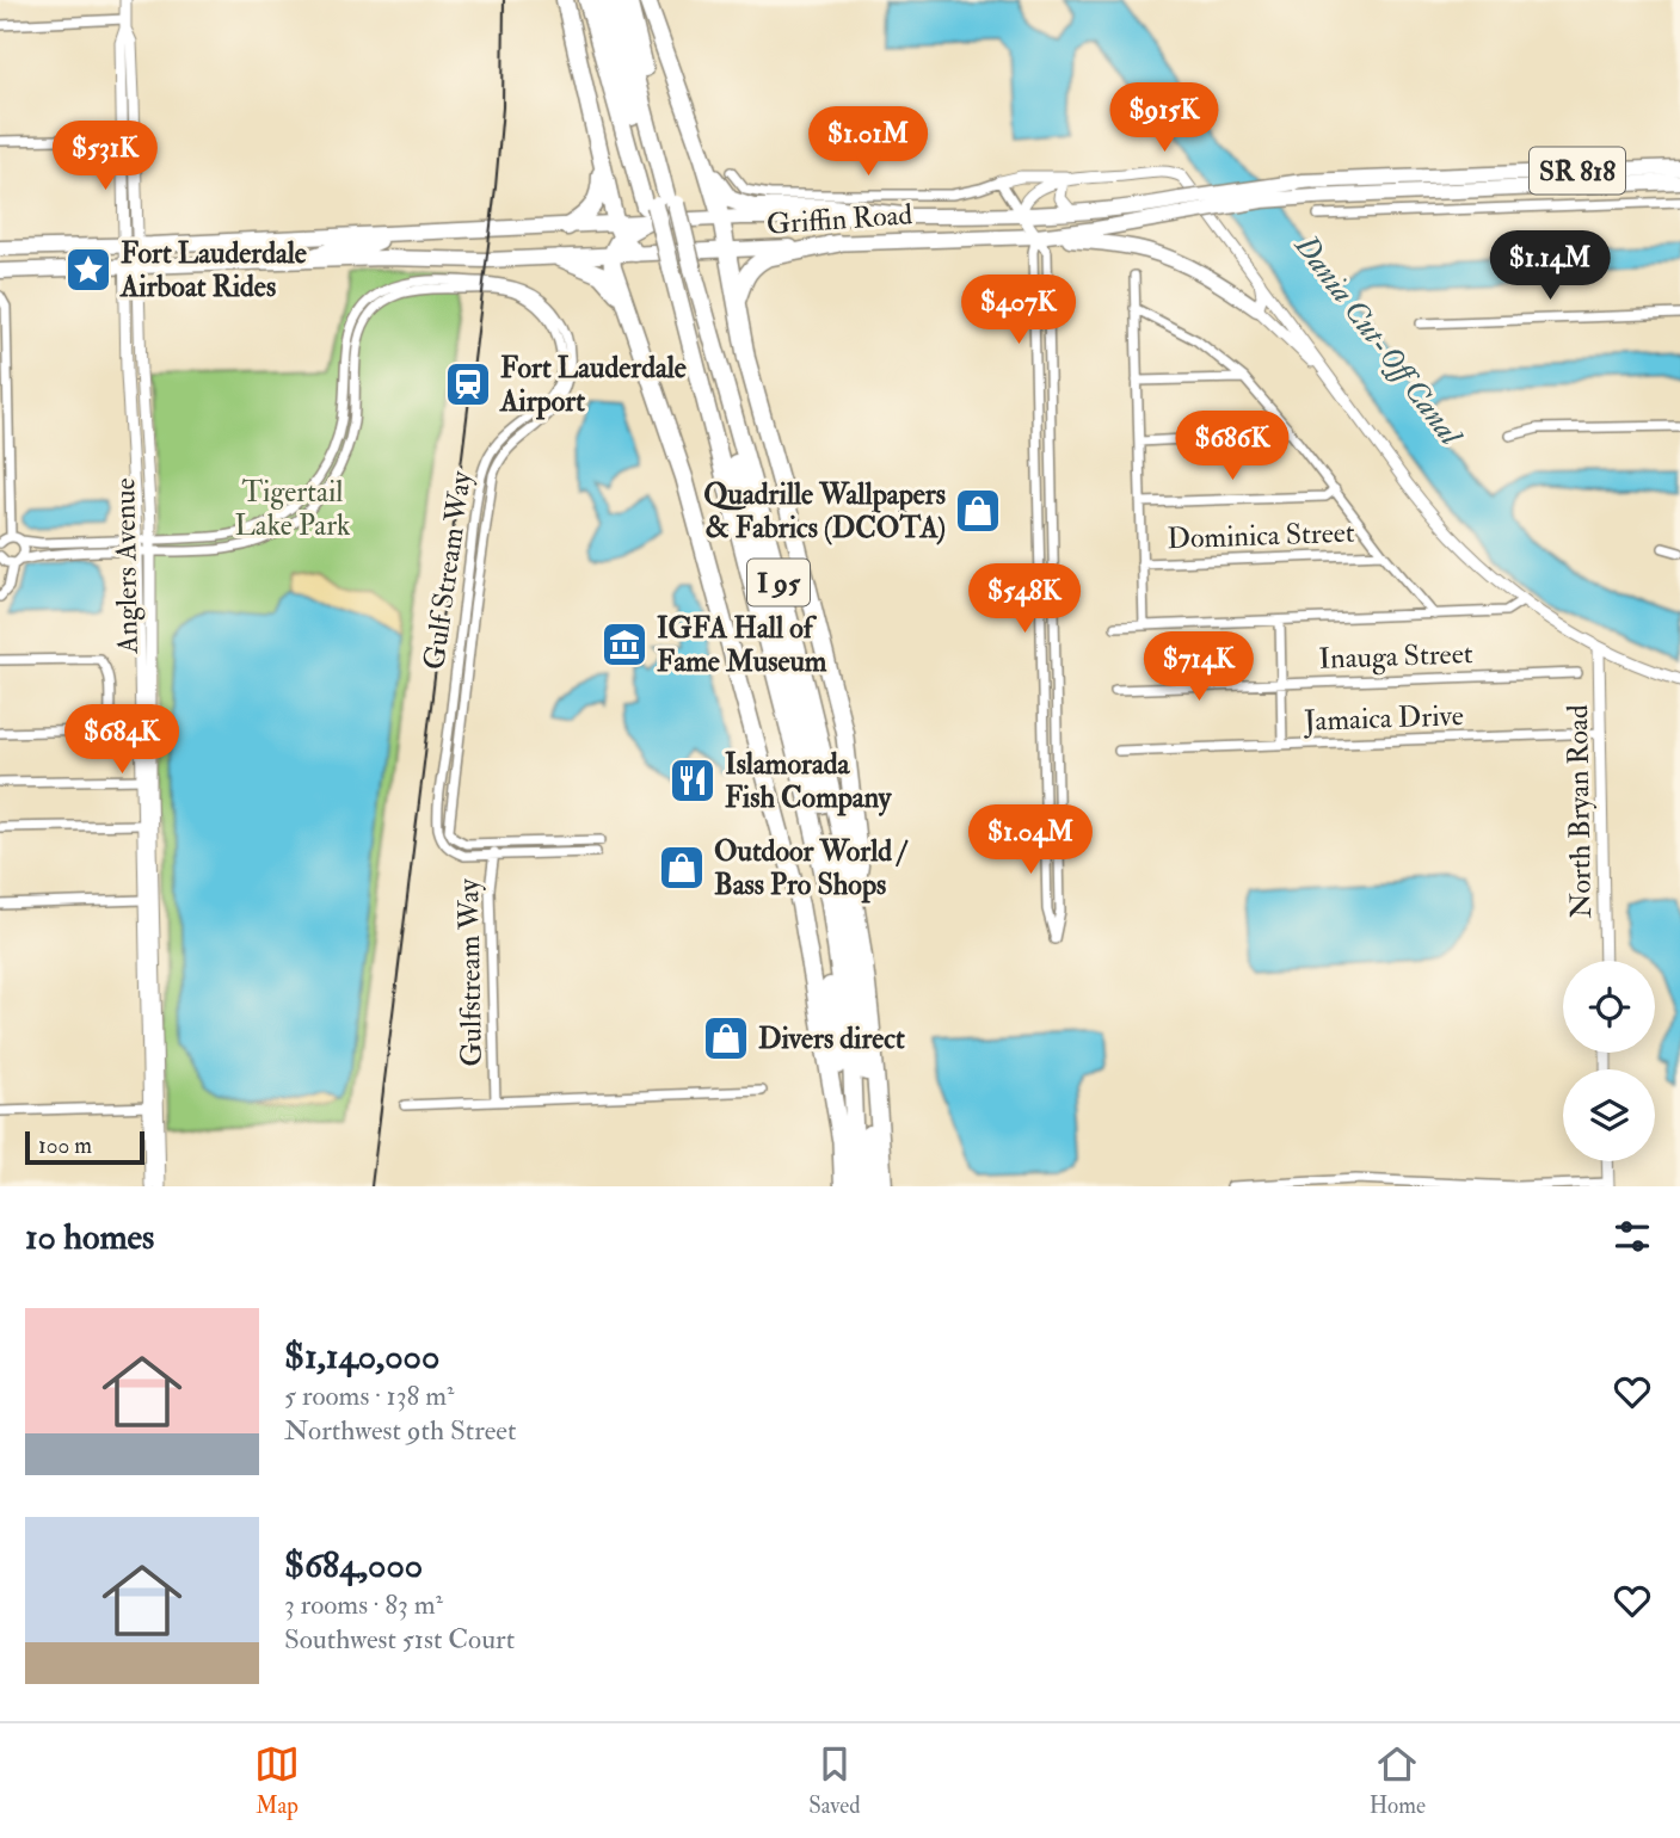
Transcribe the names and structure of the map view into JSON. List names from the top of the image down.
{
  "streets": {
    "highway": ["I 95"],
    "main road": ["SR 818", "Griffin Road"],
    "street": [
      "Dominica Street",
      "Anglers Avenue",
      "Gulf Stream Way",
      "Inauga Street",
      "Jamaica Drive",
      "North Bryan Road",
      "Gulfstream Way"
    ]
  },
  "crossings": [
    ["Griffin Road", "Anglers Avenue"],
    ["Griffin Road", "I 95"],
    ["Anglers Avenue", "Gulf Stream Way"],
    ["Gulf Stream Way", "Gulfstream Way"],
    ["Jamaica Drive", "North Bryan Road"]
  ],
  "water": ["Dania Cut-Off Canal"],
  "parks": ["Tigertail Lake Park"],
  "places": {
    "place": ["Fort Lauderdale Airboat Rides"],
    "station": ["Fort Lauderdale Airport"],
    "shop": ["Quadrille Wallpapers & Fabrics (DCOTA)", "Outdoor World / Bass Pro Shops", "Divers direct"],
    "museum": ["IGFA Hall of Fame Museum"],
    "restaurant": ["Islamorada Fish Company"]
  },
  "scale_bar": "100 m",
  "page": {
    "price": [
      "$915K",
      "$1.01M",
      "$531K",
      "$1.14M",
      "$407K",
      "$686K",
      "$548K",
      "$714K",
      "$684K",
      "$1.04M"
    ],
    "scale": "100 m",
    "heading": "10 homes",
    "list": [
      {
        "name": "$1,140,000",
        "note": "5 rooms · 138 m² · Northwest 9th Street"
      },
      {
        "name": "$684,000",
        "note": "3 rooms · 83 m² · Southwest 51st Court"
      }
    ],
    "tabs": ["Map", "Saved", "Home"]
  }
}
